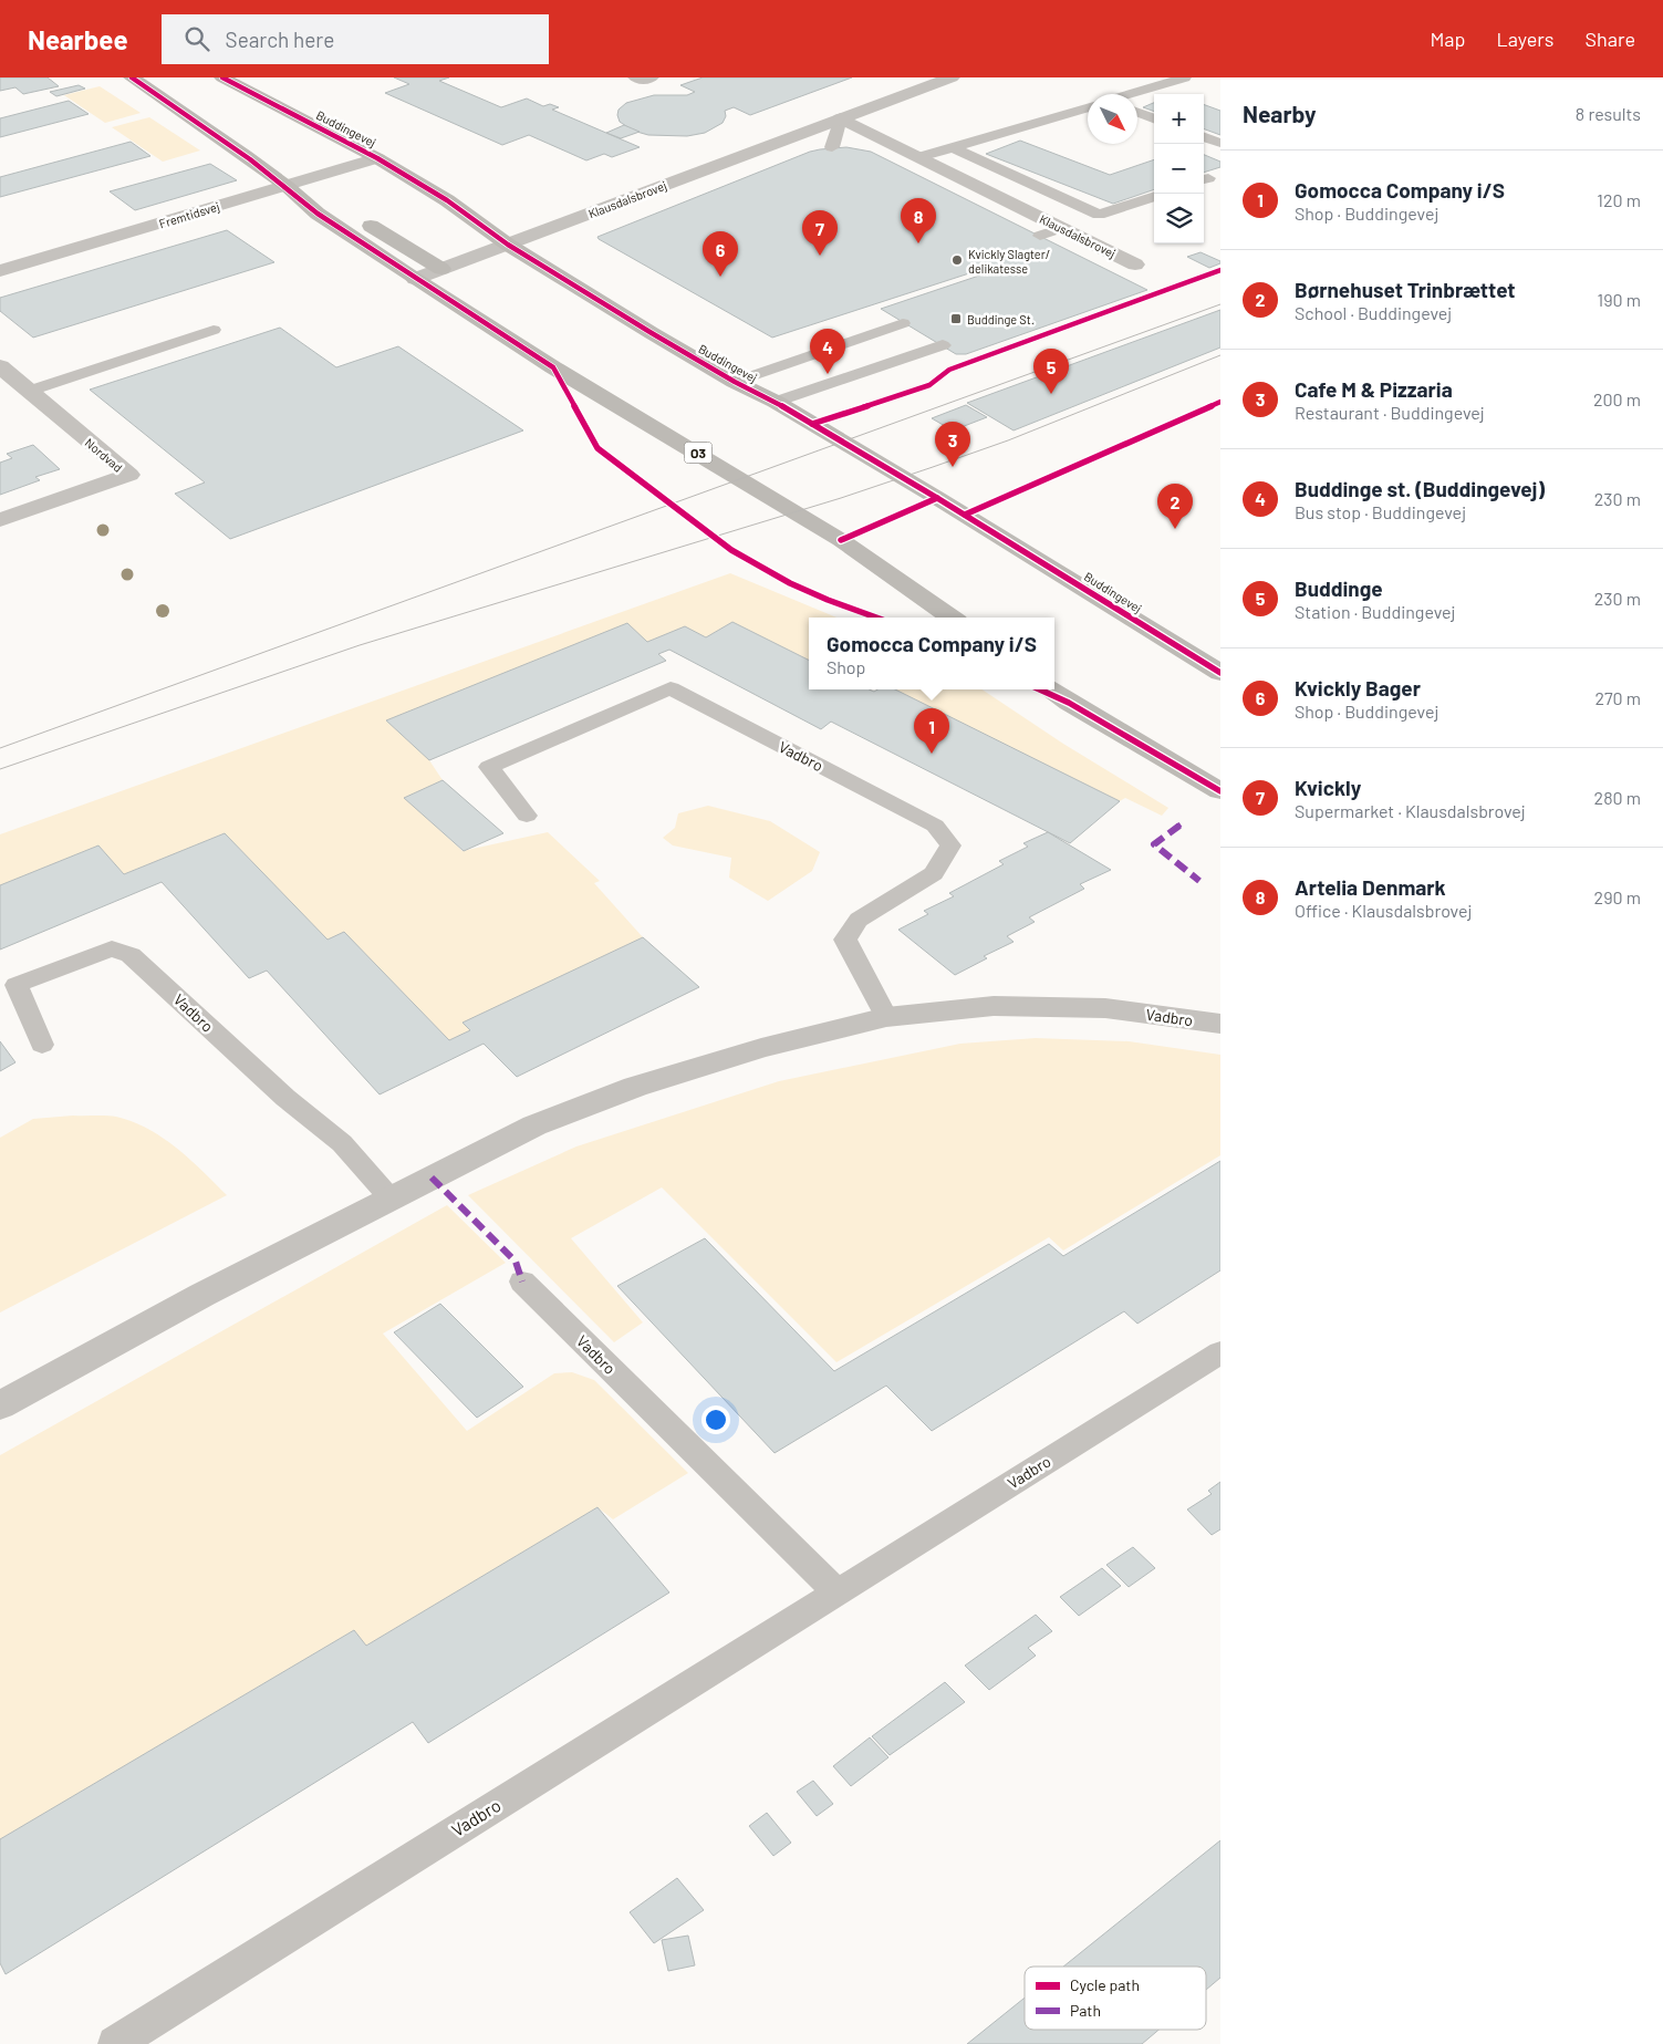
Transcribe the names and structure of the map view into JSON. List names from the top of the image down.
{
  "streets": {
    "main road": ["Buddingevej", "O3"],
    "street": [
      "Klausdalsbrovej",
      "Fremtidsvej",
      "Nordvad",
      "Vadbro"
    ]
  },
  "crossings": [
    ["Buddingevej", "Klausdalsbrovej"],
    ["Buddingevej", "Fremtidsvej"],
    ["Klausdalsbrovej", "O3"],
    ["Fremtidsvej", "O3"]
  ],
  "places": {
    "other": ["Kvickly Slagter/ delikatesse"],
    "transit": ["Buddinge St."]
  },
  "legend": ["Cycle path", "Path"],
  "north": "bottom right",
  "page": {
    "header": "Nearbee",
    "search": "Search here",
    "nav": ["Map", "Layers", "Share"],
    "heading": ["Nearby", "8 results"],
    "map_buttons": ["+", "−"],
    "list": [
      {
        "mark": "1",
        "name": "Gomocca Company i/S",
        "note": "Shop · Buddingevej",
        "value": "120 m"
      },
      {
        "mark": "2",
        "name": "Børnehuset Trinbrættet",
        "note": "School · Buddingevej",
        "value": "190 m"
      },
      {
        "mark": "3",
        "name": "Cafe M & Pizzaria",
        "note": "Restaurant · Buddingevej",
        "value": "200 m"
      },
      {
        "mark": "4",
        "name": "Buddinge st. (Buddingevej)",
        "note": "Bus stop · Buddingevej",
        "value": "230 m"
      },
      {
        "mark": "5",
        "name": "Buddinge",
        "note": "Station · Buddingevej",
        "value": "230 m"
      },
      {
        "mark": "6",
        "name": "Kvickly Bager",
        "note": "Shop · Buddingevej",
        "value": "270 m"
      },
      {
        "mark": "7",
        "name": "Kvickly",
        "note": "Supermarket · Klausdalsbrovej",
        "value": "280 m"
      },
      {
        "mark": "8",
        "name": "Artelia Denmark",
        "note": "Office · Klausdalsbrovej",
        "value": "290 m"
      }
    ],
    "pins": [
      "8",
      "7",
      "6",
      "4",
      "5",
      "3",
      "2",
      "1"
    ],
    "popup": ["Gomocca Company i/S", "Shop"]
  }
}
